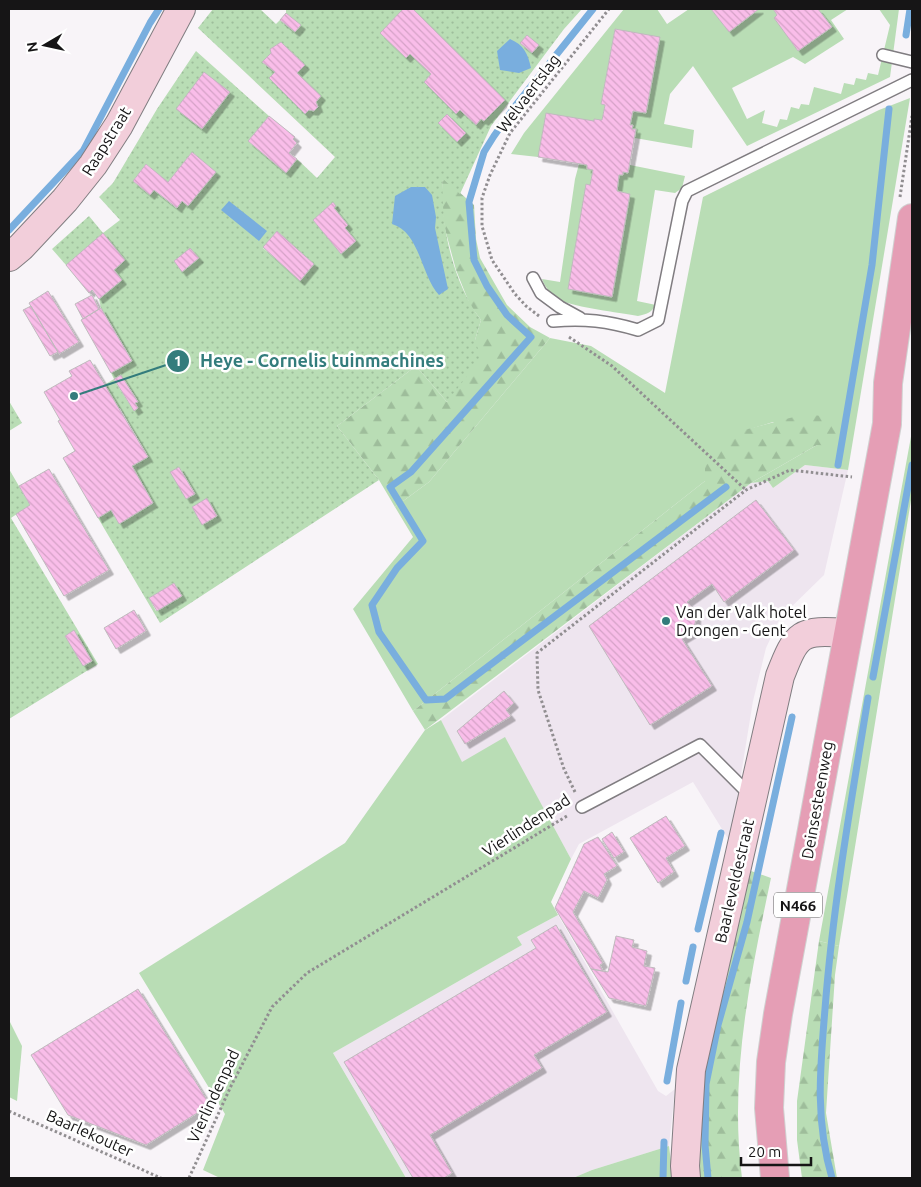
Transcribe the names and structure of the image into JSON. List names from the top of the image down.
{
  "streets": {
    "main road": ["Deinsesteenweg", "N466"],
    "street": ["Raapstraat", "Baarleveldestraat"],
    "path": ["Welvaertslag", "Vierlindenpad", "Baarlekouter"]
  },
  "crossings": [
    ["Deinsesteenweg", "Baarleveldestraat"]
  ],
  "places": ["Heye - Cornelis tuinmachines", "Van der Valk hotel Drongen - Gent"],
  "scale_bar": "20 m",
  "north": "left"
}
